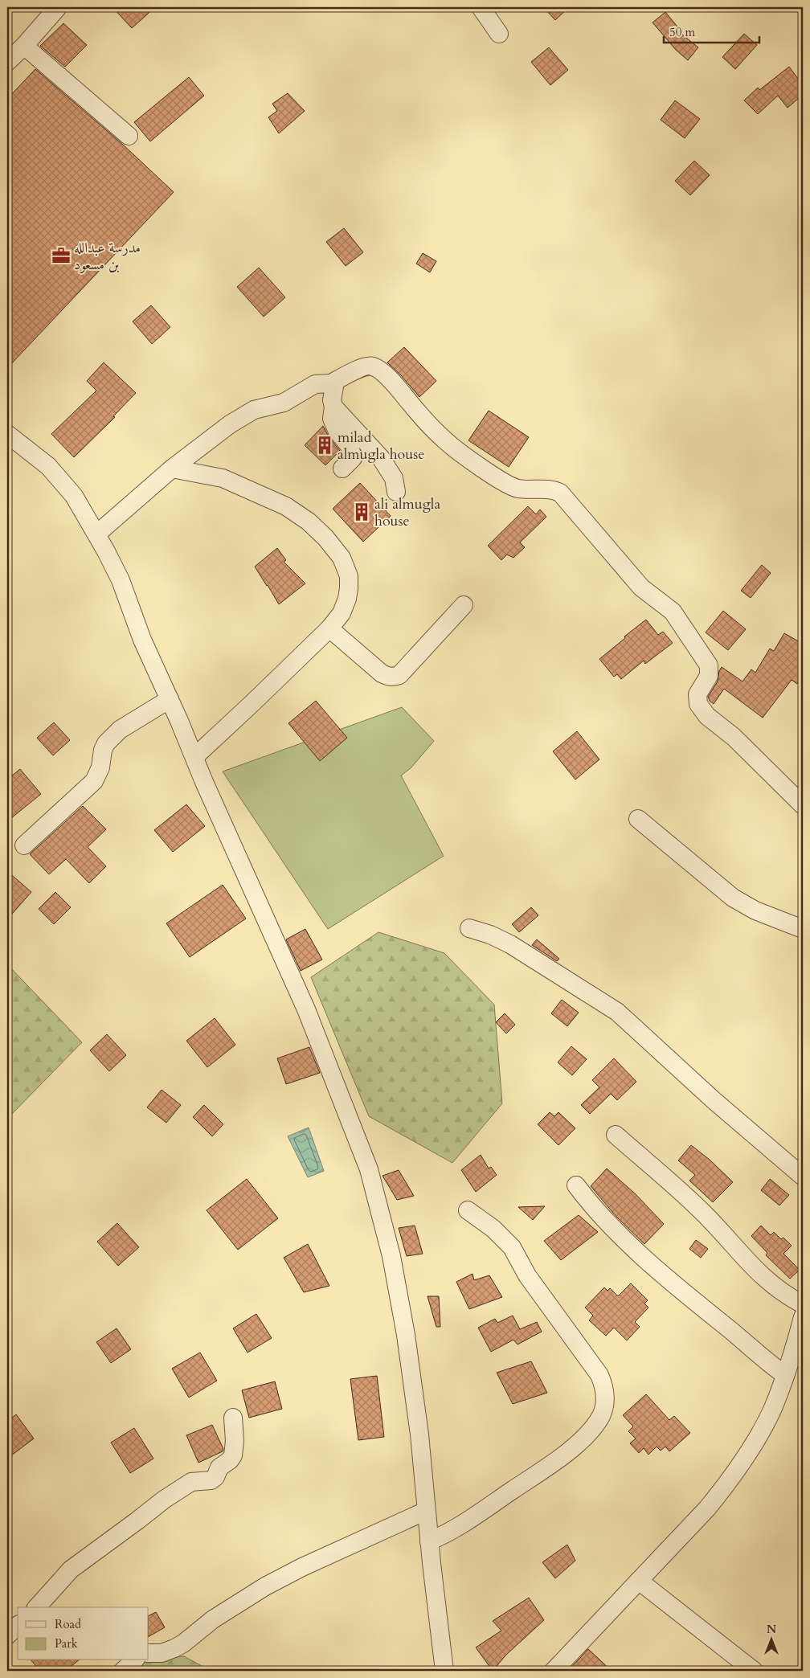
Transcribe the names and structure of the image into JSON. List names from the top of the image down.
{
  "places": {
    "office": ["مدرسة عبدالله بن مسعود"],
    "building": ["milad almugla house", "ali almugla house"]
  },
  "legend": ["Road", "Park"],
  "scale_bar": "50 m",
  "north": "top"
}
